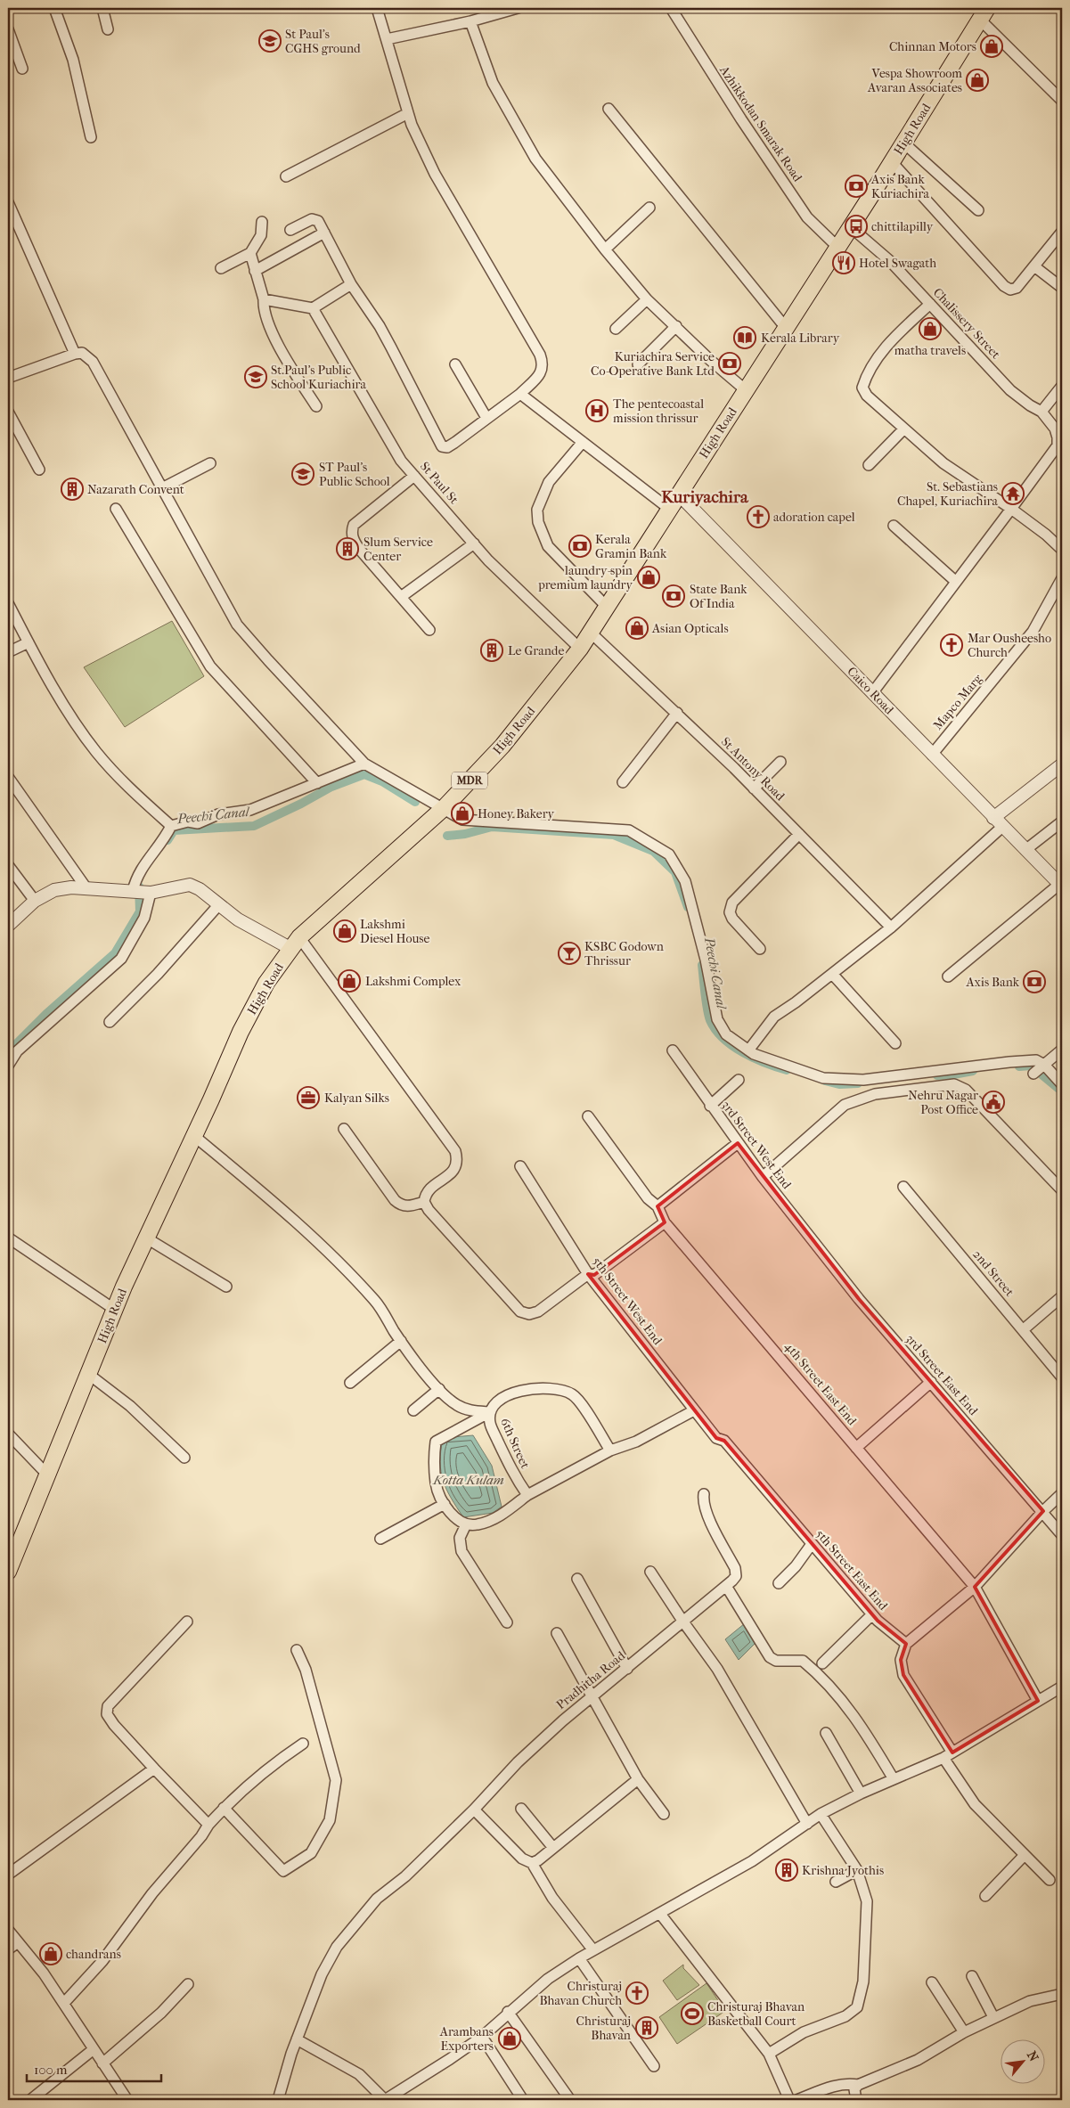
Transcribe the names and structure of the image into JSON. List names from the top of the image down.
{
  "streets": {
    "main road": ["High Road", "MDR"],
    "street": [
      "Azhikkodan Smarak Road",
      "Chalissery Street",
      "St Paul St",
      "Caico Road",
      "Mapco Marg",
      "St Antony Road",
      "3rd Street West End",
      "2nd Street",
      "5th Street West End",
      "3rd Street East End",
      "4th Street East End",
      "6th Street",
      "5th Street East End",
      "Pradhitha Road"
    ]
  },
  "crossings": [
    ["Azhikkodan Smarak Road", "High Road"],
    ["High Road", "Chalissery Street"],
    ["High Road", "St Paul St"],
    ["High Road", "Caico Road"],
    ["High Road", "St Antony Road"],
    ["Caico Road", "Mapco Marg"],
    ["3rd Street West End", "3rd Street East End"],
    ["5th Street West End", "5th Street East End"]
  ],
  "districts": ["Kuriyachira"],
  "water": ["Peechi Canal", "Kotta Kulam"],
  "places": {
    "school or university": ["St Paul's CGHS ground", "St.Paul's Public School Kuriachira", "ST Paul's Public School"],
    "shop": [
      "Chinnan Motors",
      "Vespa Showroom Avaran Associates",
      "matha travels",
      "laundry-spin premium laundry",
      "Asian Opticals",
      "Honey Bakery",
      "Lakshmi Diesel House",
      "Lakshmi Complex",
      "chandrans",
      "Arambans Exporters"
    ],
    "bank": [
      "Axis Bank Kuriachira",
      "Kuriachira Service Co-Operative Bank Ltd",
      "Kerala Gramin Bank",
      "State Bank Of India",
      "Axis Bank"
    ],
    "bus stop": ["chittilapilly"],
    "restaurant": ["Hotel Swagath"],
    "library": ["Kerala Library"],
    "hospital": ["The pentecoastal mission thrissur"],
    "building": [
      "Nazarath Convent",
      "Slum Service Center",
      "Le Grande",
      "Krishna Jyothis",
      "Christuraj Bhavan"
    ],
    "temple": ["St. Sebastians Chapel, Kuriachira"],
    "church": ["adoration capel", "Mar Ousheesho Church", "Christuraj Bhavan Church"],
    "bar": ["KSBC Godown Thrissur"],
    "office": ["Kalyan Silks"],
    "public building": ["Nehru Nagar Post Office"],
    "sports": ["Christuraj Bhavan Basketball Court"]
  },
  "scale_bar": "100 m",
  "north": "top right"
}
